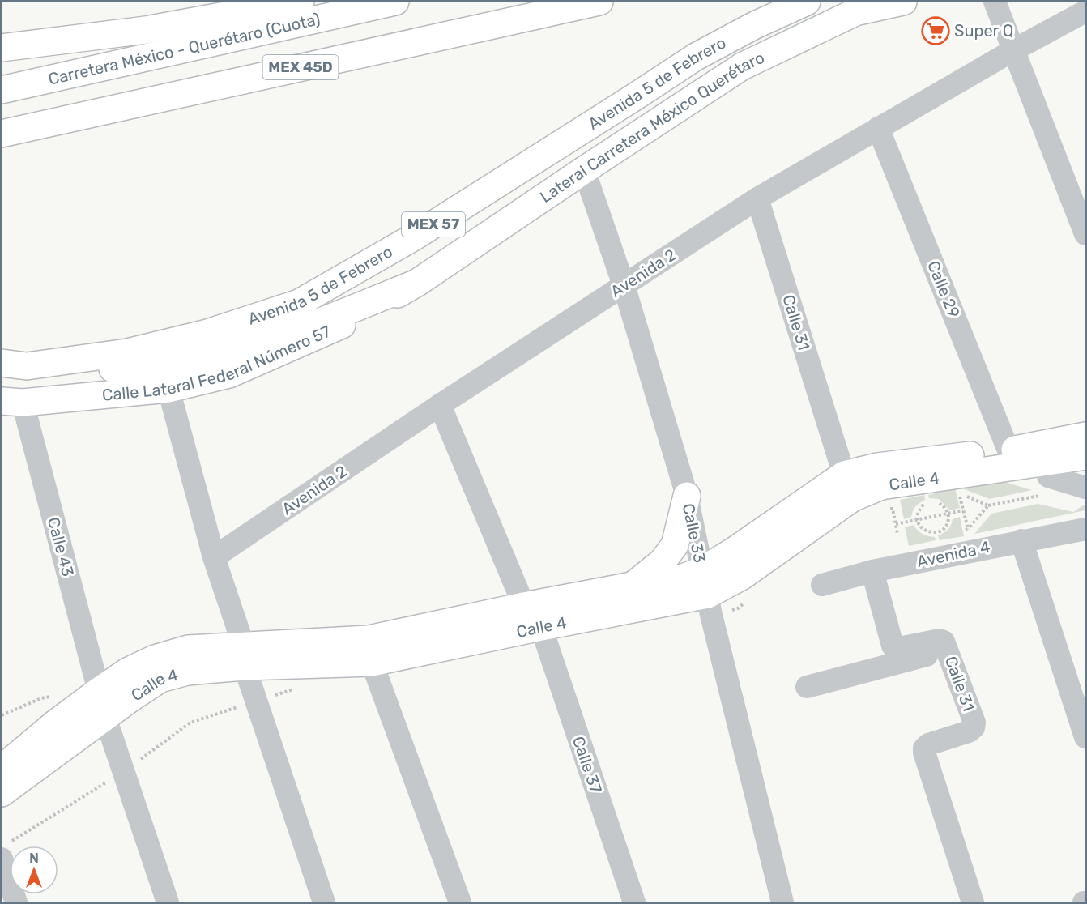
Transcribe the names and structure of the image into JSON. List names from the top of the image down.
{
  "streets": {
    "main road": [
      "Carretera México - Querétaro (Cuota)",
      "MEX 45D",
      "Avenida 5 de Febrero",
      "Lateral Carretera México Querétaro",
      "MEX 57",
      "Calle Lateral Federal Número 57",
      "Calle 4"
    ],
    "street": [
      "Avenida 2",
      "Calle 29",
      "Calle 31",
      "Calle 33",
      "Calle 43",
      "Avenida 4",
      "Calle 37"
    ]
  },
  "crossings": [
    ["Lateral Carretera México Querétaro", "Calle Lateral Federal Número 57"],
    ["Lateral Carretera México Querétaro", "Calle 33"],
    ["Avenida 2", "Calle 29"],
    ["Avenida 2", "Calle 31"],
    ["Avenida 2", "Calle 33"],
    ["Calle 29", "Calle 4"],
    ["Calle 31", "Calle 4"],
    ["Calle 31", "Avenida 4"],
    ["Calle Lateral Federal Número 57", "Calle 43"],
    ["Calle 4", "Calle 33"],
    ["Calle 4", "Calle 43"],
    ["Calle 4", "Calle 37"]
  ],
  "places": {
    "supermarket": ["Super Q"]
  },
  "north": "top"
}
